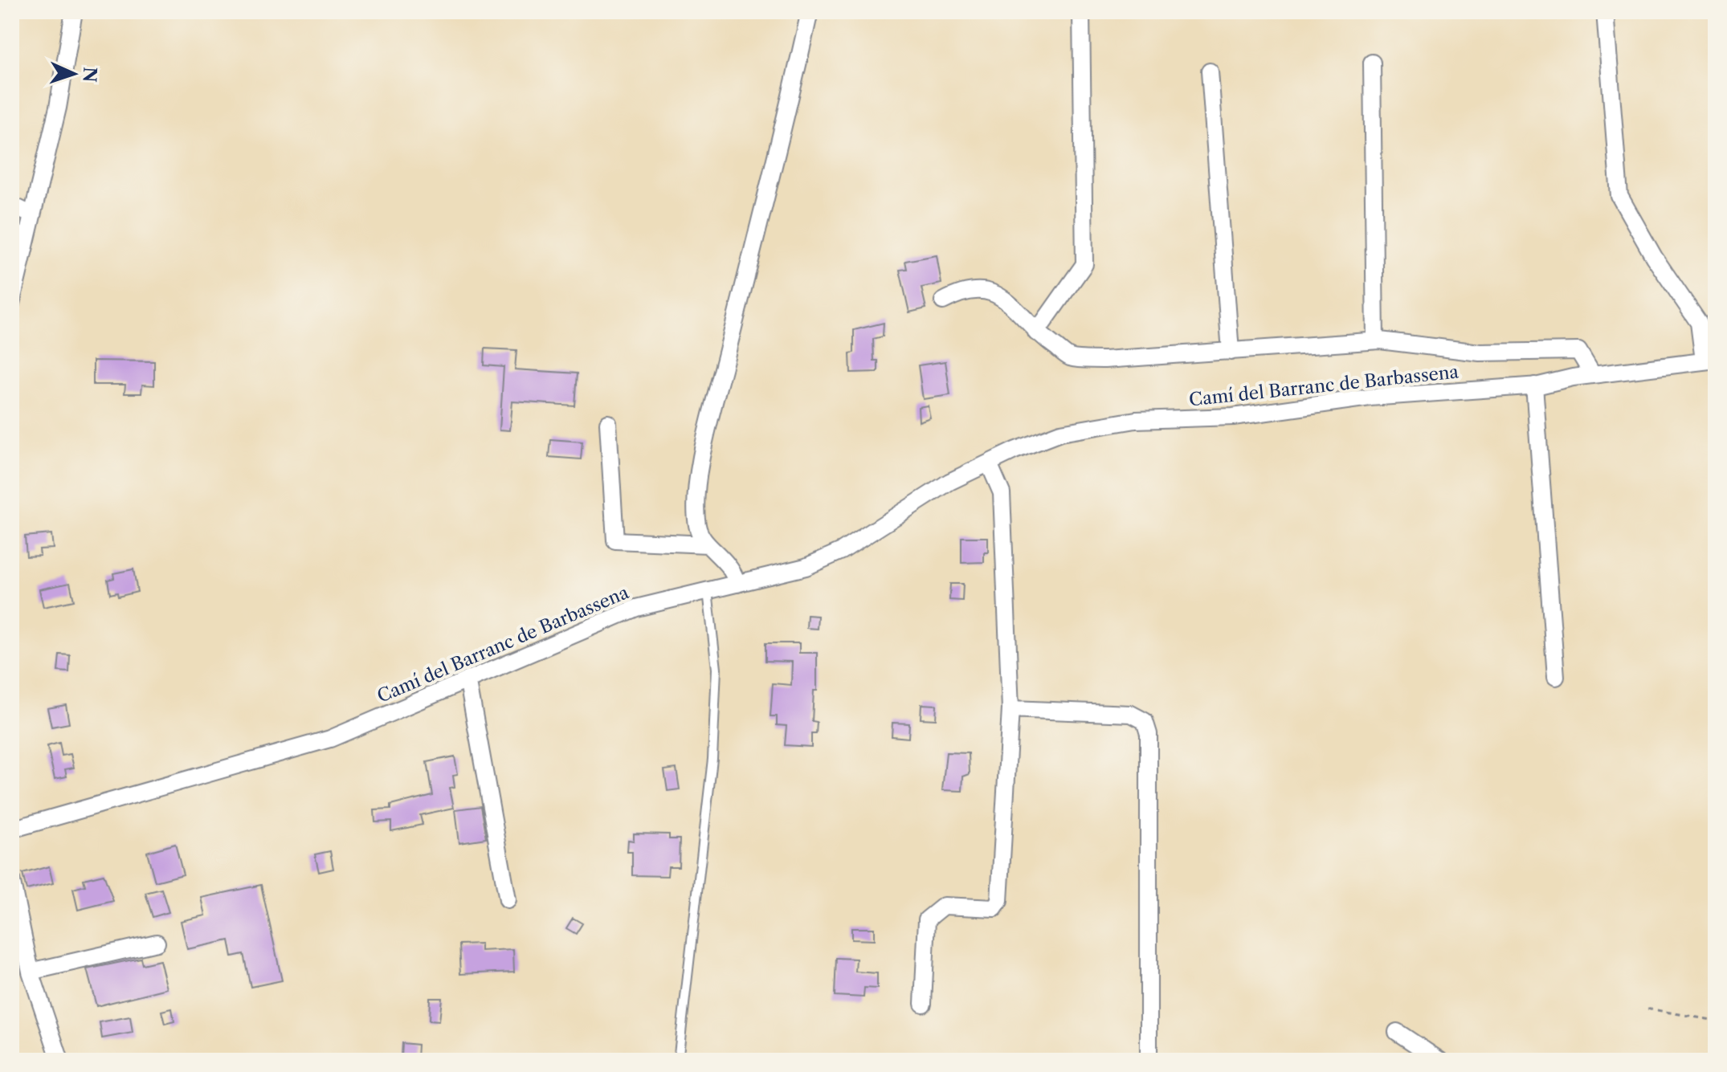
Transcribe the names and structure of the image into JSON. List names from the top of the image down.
{
  "streets": {
    "street": ["Camí del Barranc de Barbassena"]
  },
  "north": "right"
}
